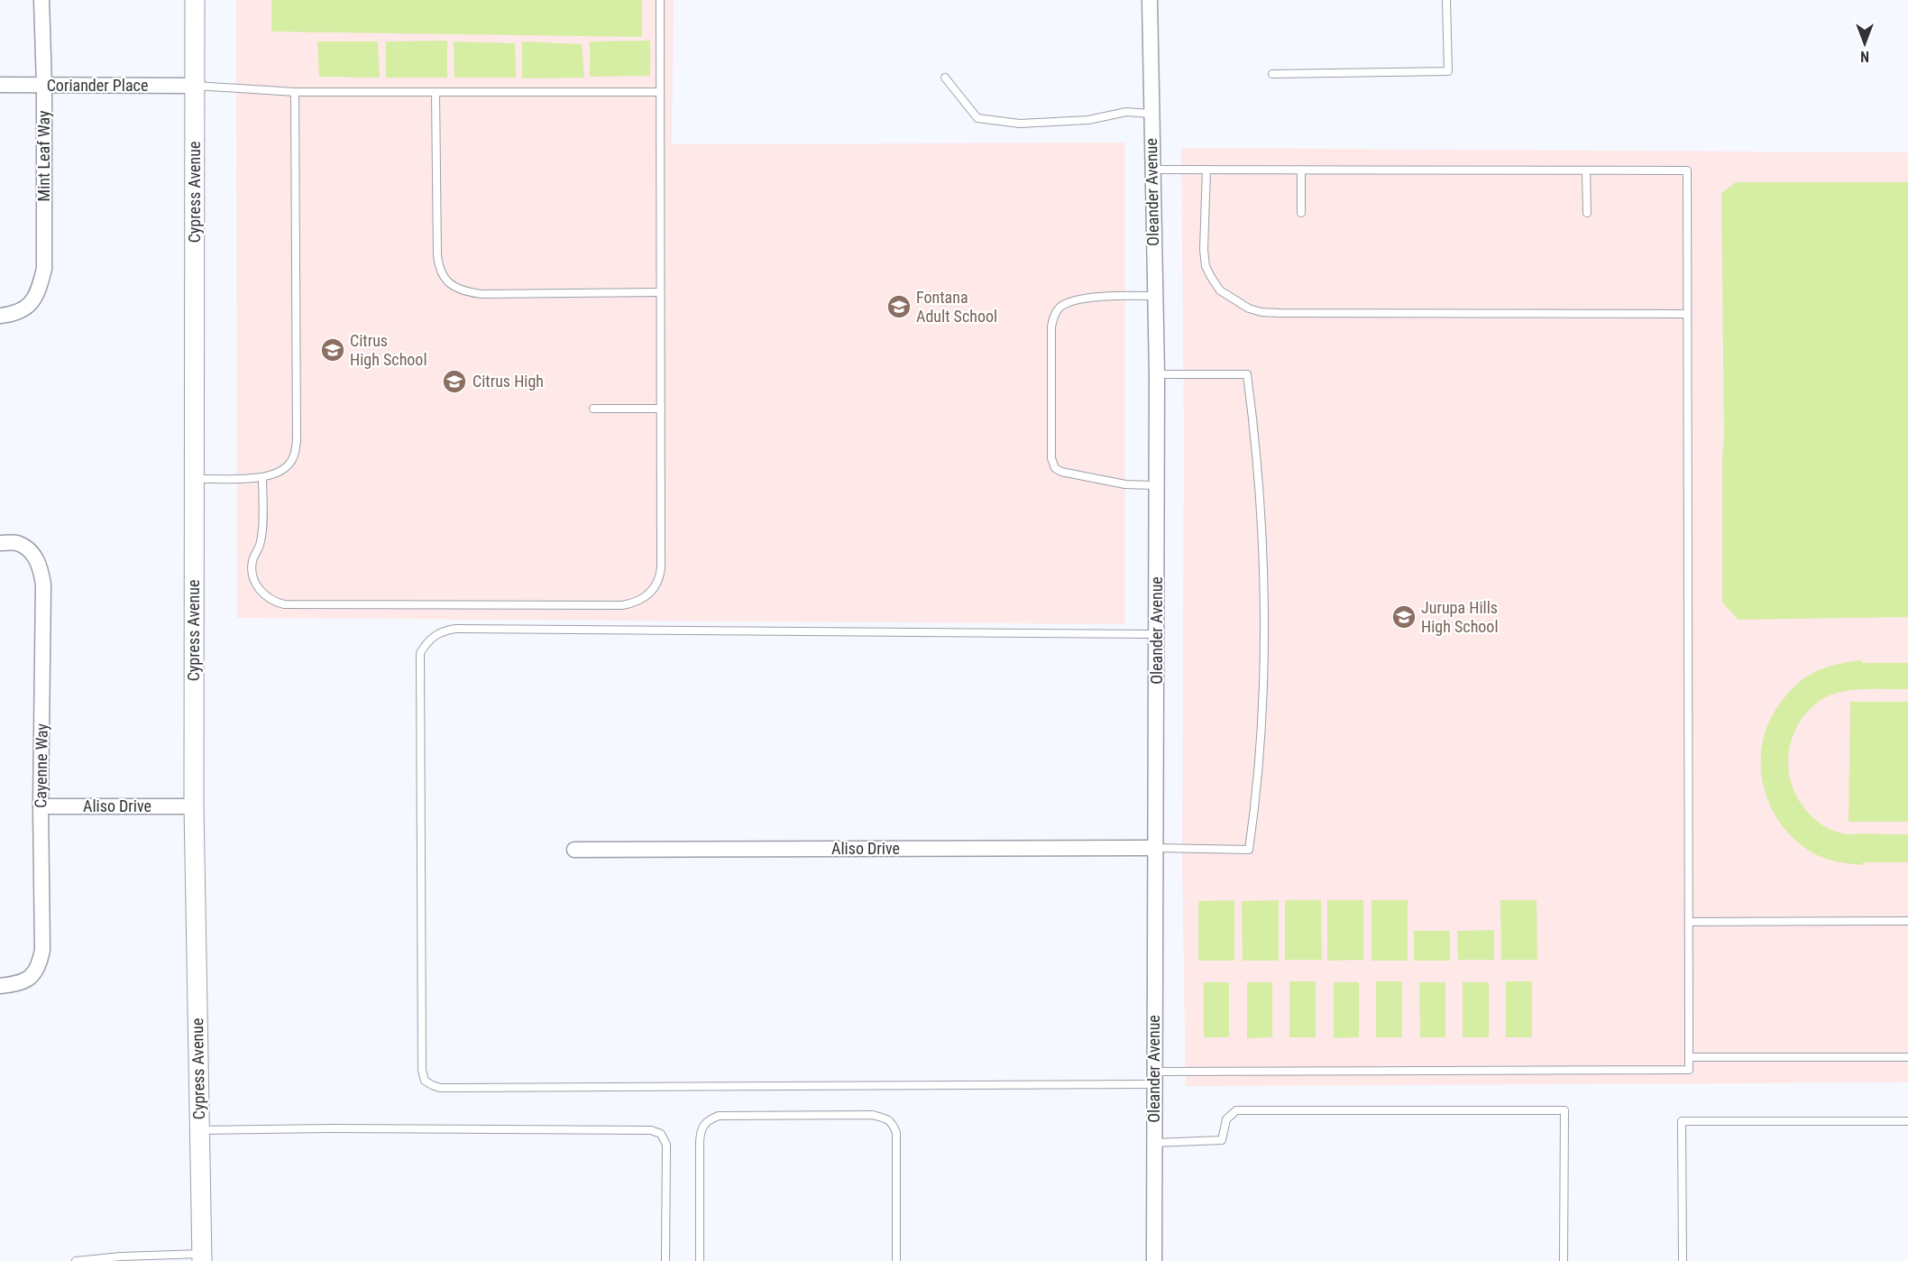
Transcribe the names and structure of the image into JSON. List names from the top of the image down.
{
  "streets": {
    "street": [
      "Coriander Place",
      "Mint Leaf Way",
      "Cypress Avenue",
      "Oleander Avenue",
      "Cayenne Way",
      "Aliso Drive"
    ]
  },
  "crossings": [
    ["Coriander Place", "Mint Leaf Way"],
    ["Coriander Place", "Cypress Avenue"],
    ["Cypress Avenue", "Aliso Drive"],
    ["Oleander Avenue", "Aliso Drive"],
    ["Cayenne Way", "Aliso Drive"]
  ],
  "places": {
    "school or university": [
      "Fontana Adult School",
      "Citrus High School",
      "Citrus High",
      "Jurupa Hills High School"
    ]
  },
  "north": "bottom"
}
